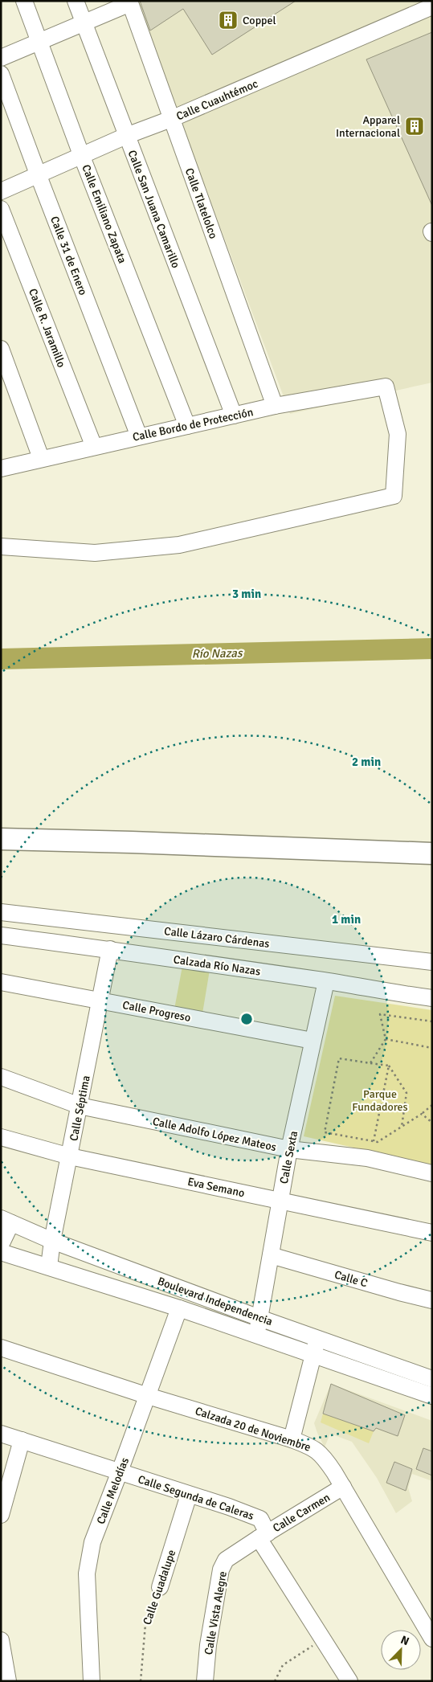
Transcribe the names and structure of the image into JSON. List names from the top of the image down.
{
  "streets": {
    "street": [
      "Calle Cuauhtémoc",
      "Calle Tlatelolco",
      "Calle San Juana Camarillo",
      "Calle Emiliano Zapata",
      "Calle 31 de Enero",
      "Calle R. Jaramillo",
      "Calle Bordo de Protección",
      "Calle Lázaro Cárdenas",
      "Calzada Río Nazas",
      "Calle Progreso",
      "Calle Séptima",
      "Calle Adolfo López Mateos",
      "Calle Sexta",
      "Eva Semano",
      "Calle C",
      "Boulevard Independencia",
      "Calzada 20 de Noviembre",
      "Calle Melodías",
      "Calle Segunda de Caleras",
      "Calle Carmen",
      "Calle Guadalupe",
      "Calle Vista Alegre"
    ]
  },
  "crossings": [
    ["Calle Cuauhtémoc", "Calle Tlatelolco"],
    ["Calle Cuauhtémoc", "Calle San Juana Camarillo"],
    ["Calle Cuauhtémoc", "Calle Emiliano Zapata"],
    ["Calle Cuauhtémoc", "Calle 31 de Enero"],
    ["Calle Tlatelolco", "Calle Bordo de Protección"],
    ["Calle San Juana Camarillo", "Calle Bordo de Protección"],
    ["Calle Emiliano Zapata", "Calle Bordo de Protección"],
    ["Calle 31 de Enero", "Calle Bordo de Protección"],
    ["Calle R. Jaramillo", "Calle Bordo de Protección"],
    ["Calzada Río Nazas", "Calle Séptima"],
    ["Calzada Río Nazas", "Calle Sexta"],
    ["Calle Progreso", "Calle Séptima"],
    ["Calle Progreso", "Calle Sexta"],
    ["Calle Séptima", "Calle Adolfo López Mateos"],
    ["Calle Séptima", "Eva Semano"],
    ["Calle Séptima", "Boulevard Independencia"],
    ["Calle Adolfo López Mateos", "Calle Sexta"],
    ["Calle Sexta", "Eva Semano"],
    ["Calle Sexta", "Calle C"],
    ["Calle Sexta", "Boulevard Independencia"],
    ["Boulevard Independencia", "Calle Melodías"],
    ["Calzada 20 de Noviembre", "Calle Melodías"],
    ["Calzada 20 de Noviembre", "Calle Carmen"],
    ["Calle Melodías", "Calle Segunda de Caleras"],
    ["Calle Segunda de Caleras", "Calle Carmen"],
    ["Calle Segunda de Caleras", "Calle Guadalupe"],
    ["Calle Segunda de Caleras", "Calle Vista Alegre"],
    ["Calle Carmen", "Calle Vista Alegre"]
  ],
  "water": ["Río Nazas"],
  "parks": ["Parque Fundadores"],
  "places": {
    "building": ["Coppel", "Apparel Internacional"]
  },
  "north": "top right",
  "rings": ["3 min", "2 min", "1 min"]
}
